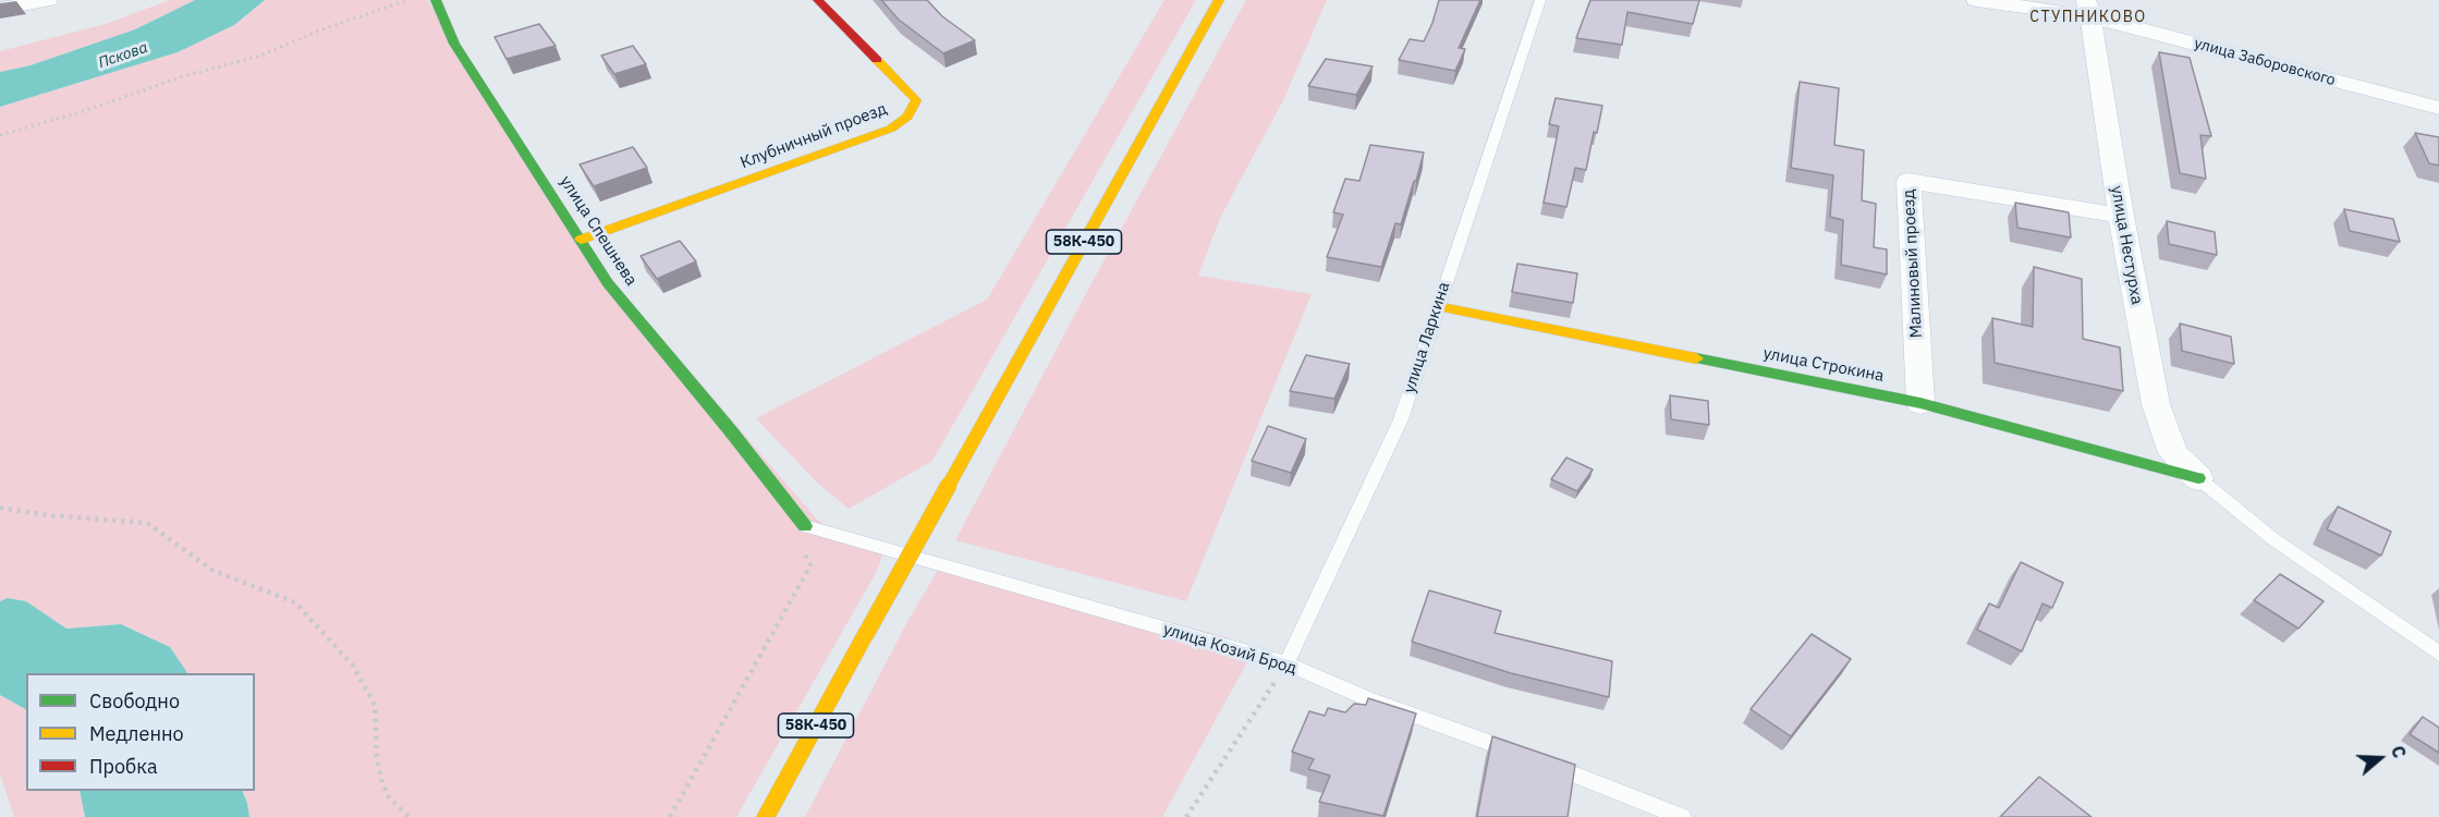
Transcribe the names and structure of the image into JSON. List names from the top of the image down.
{
  "streets": {
    "main road": [
      "Клубничный проезд",
      "улица Спешнева",
      "58К-450",
      "улица Строкина"
    ],
    "street": ["улица Заборовского", "улица Нестурха", "Малиновый проезд"],
    "lane": ["улица Ларкина", "улица Козий Брод"]
  },
  "crossings": [
    ["улица Заборовского", "улица Нестурха"],
    ["Клубничный проезд", "улица Спешнева"],
    ["улица Спешнева", "улица Козий Брод"],
    ["улица Нестурха", "Малиновый проезд"],
    ["улица Нестурха", "улица Строкина"],
    ["Малиновый проезд", "улица Строкина"],
    ["улица Ларкина", "улица Строкина"],
    ["улица Ларкина", "улица Козий Брод"]
  ],
  "districts": ["СТУПНИКОВО"],
  "water": ["Пскова"],
  "legend": ["Свободно", "Медленно", "Пробка"],
  "north": "right"
}
